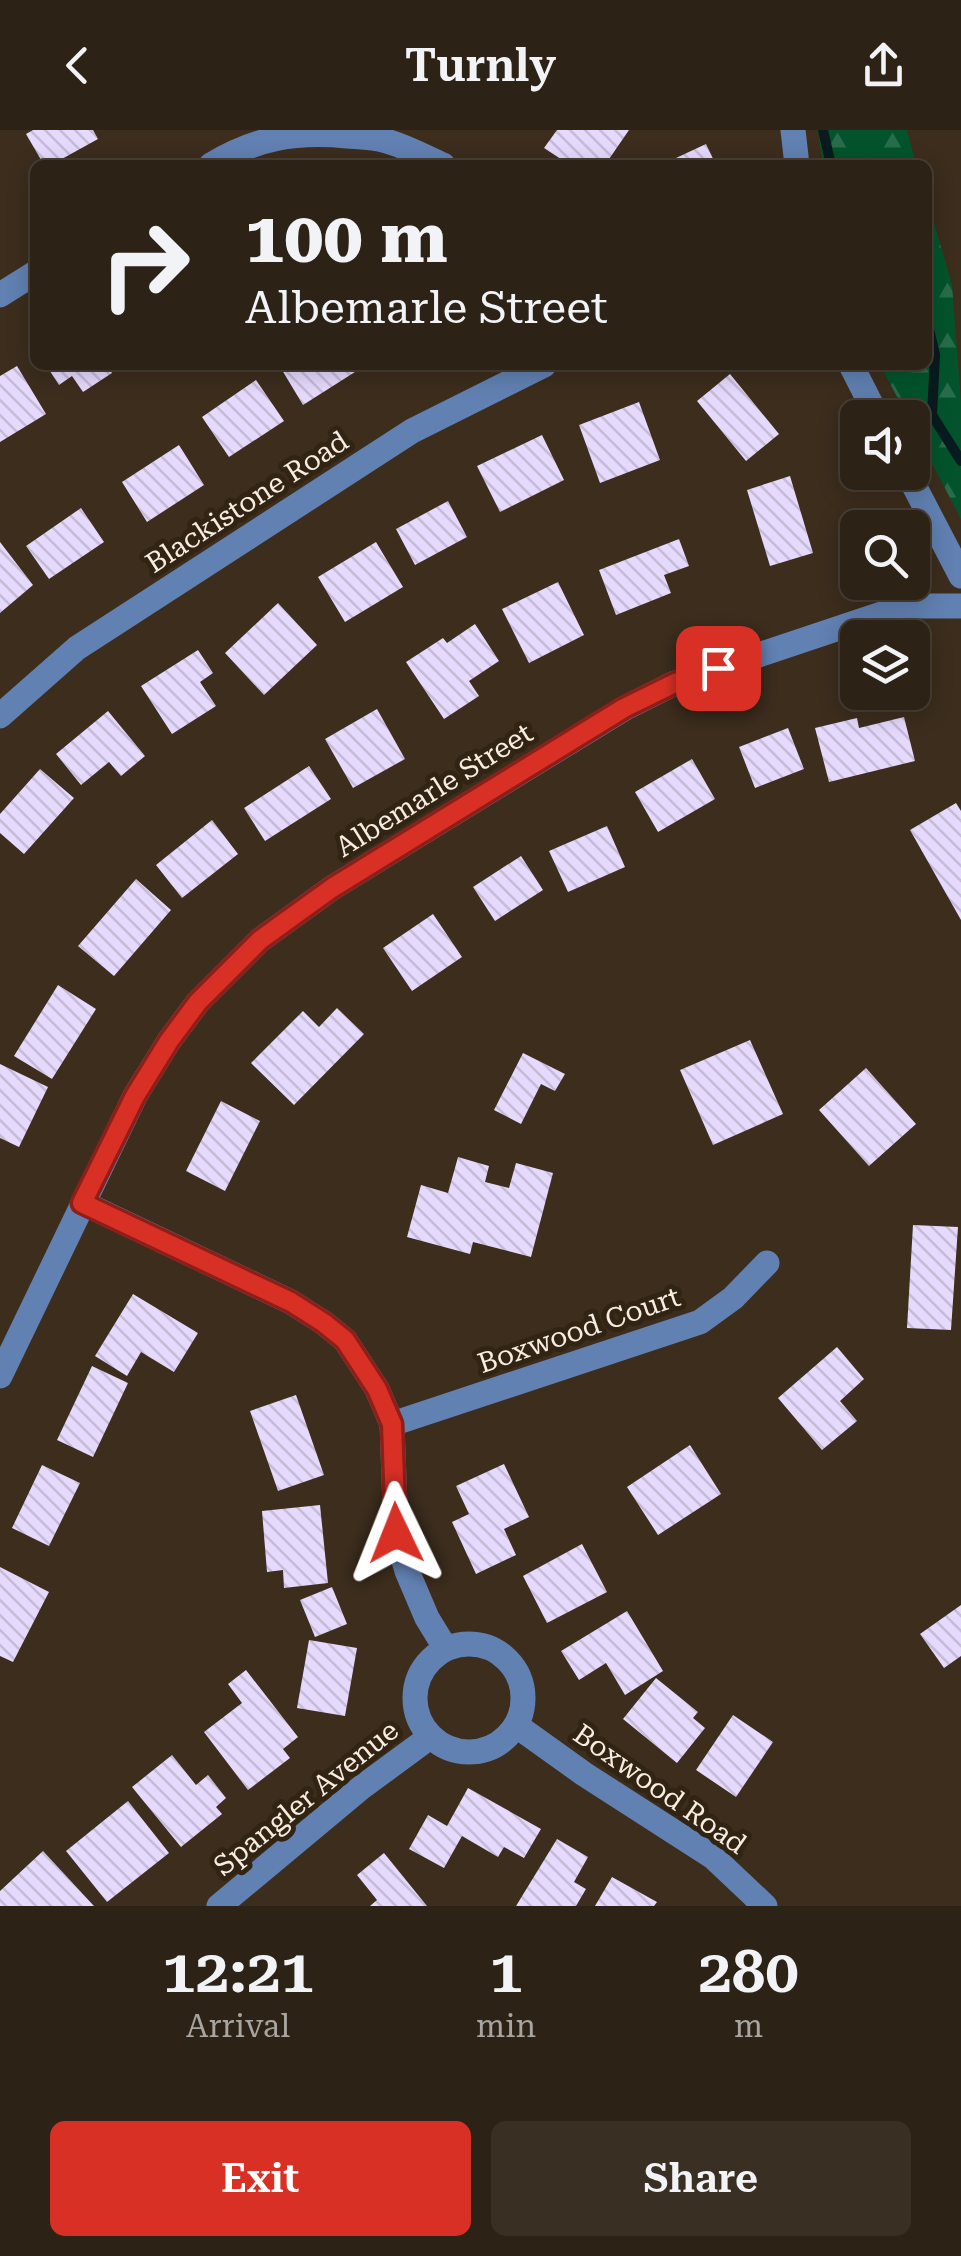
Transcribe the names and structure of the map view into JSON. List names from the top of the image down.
{
  "streets": {
    "street": [
      "Blackistone Road",
      "Albemarle Street",
      "Boxwood Court",
      "Boxwood Road",
      "Spangler Avenue"
    ]
  },
  "crossings": [
    ["Boxwood Road", "Spangler Avenue"]
  ],
  "page": {
    "header": "Turnly",
    "turn": ["100 m", "Albemarle Street"],
    "eta": [
      "12:21",
      "Arrival",
      "1",
      "min",
      "280",
      "m"
    ],
    "buttons": ["Exit", "Share"]
  }
}
